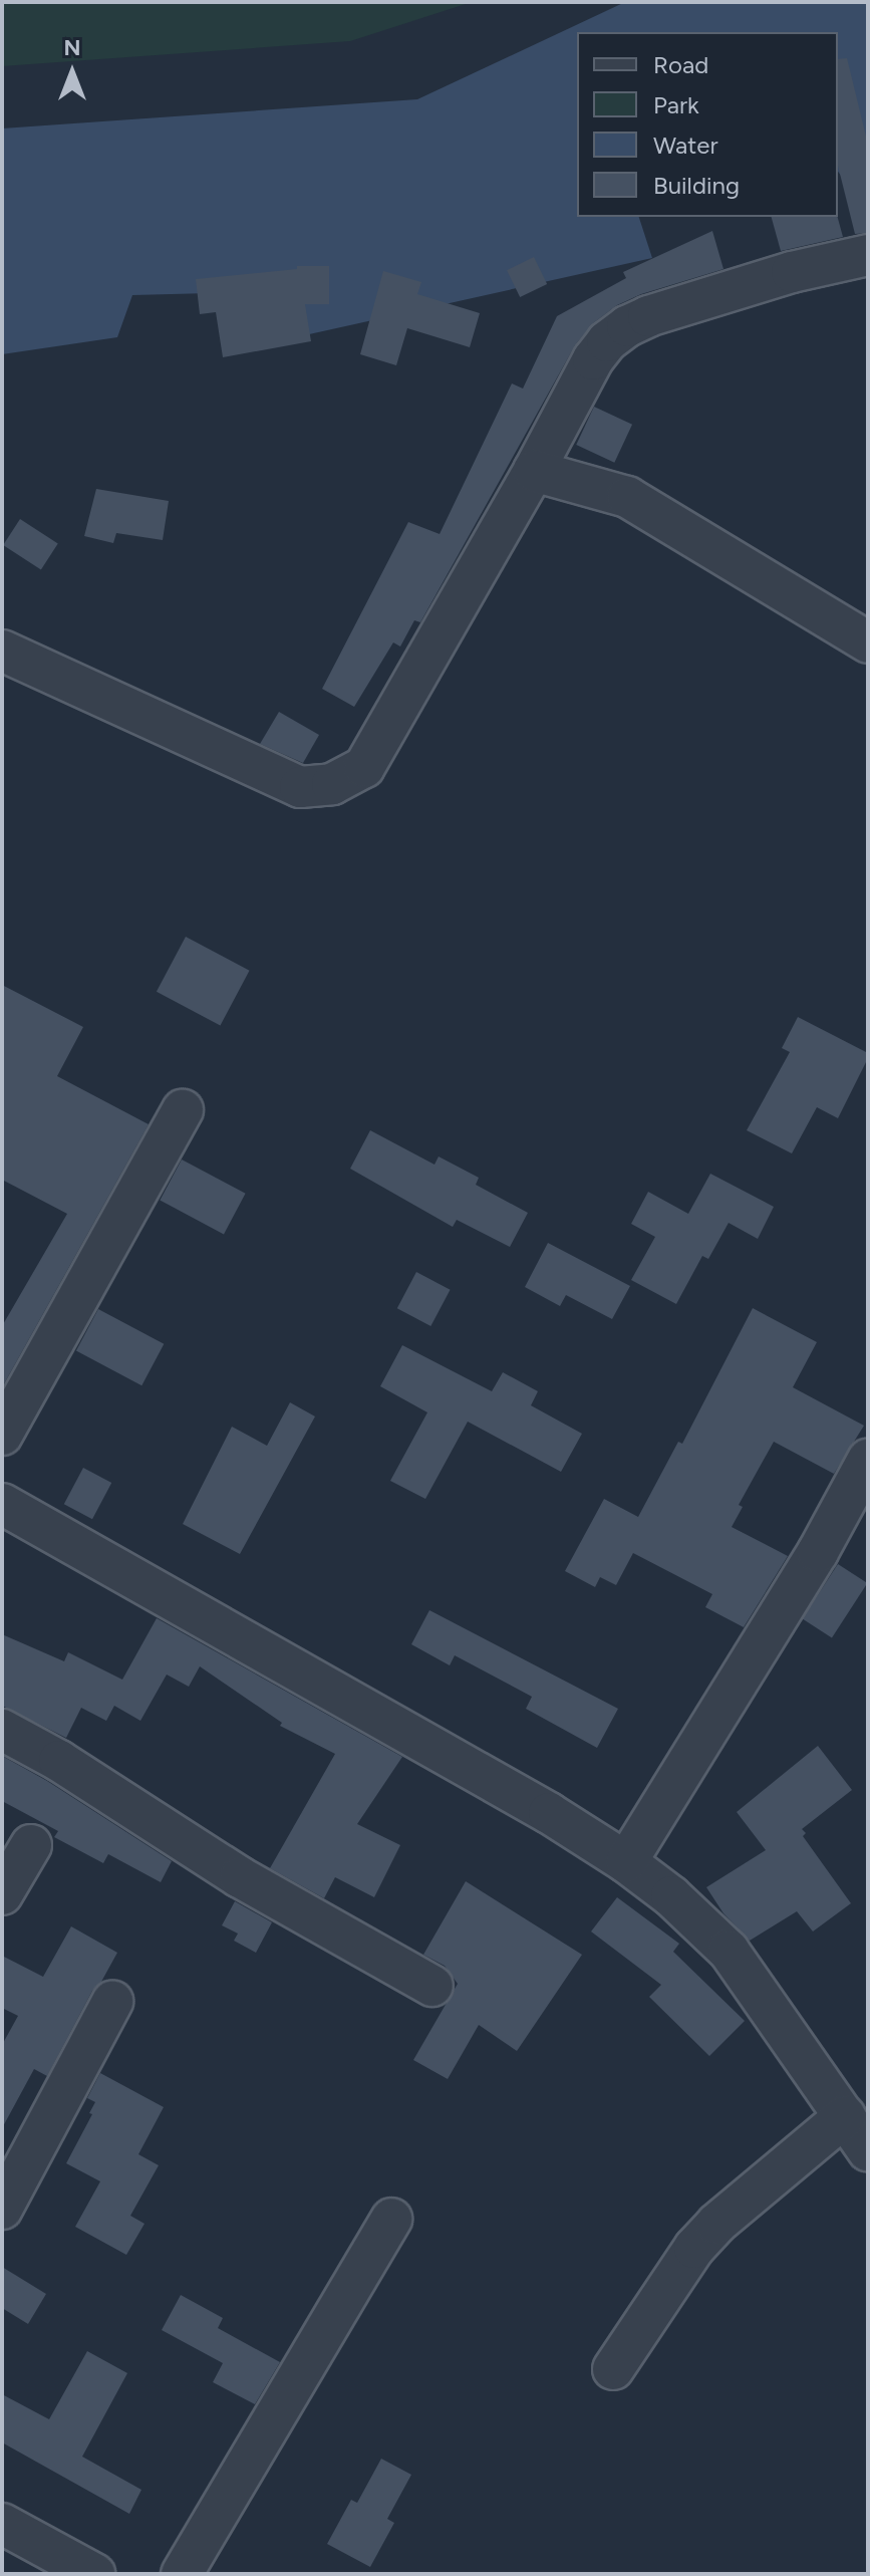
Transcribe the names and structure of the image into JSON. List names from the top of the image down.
{
  "legend": [
    "Road",
    "Park",
    "Water",
    "Building"
  ],
  "north": "top"
}
